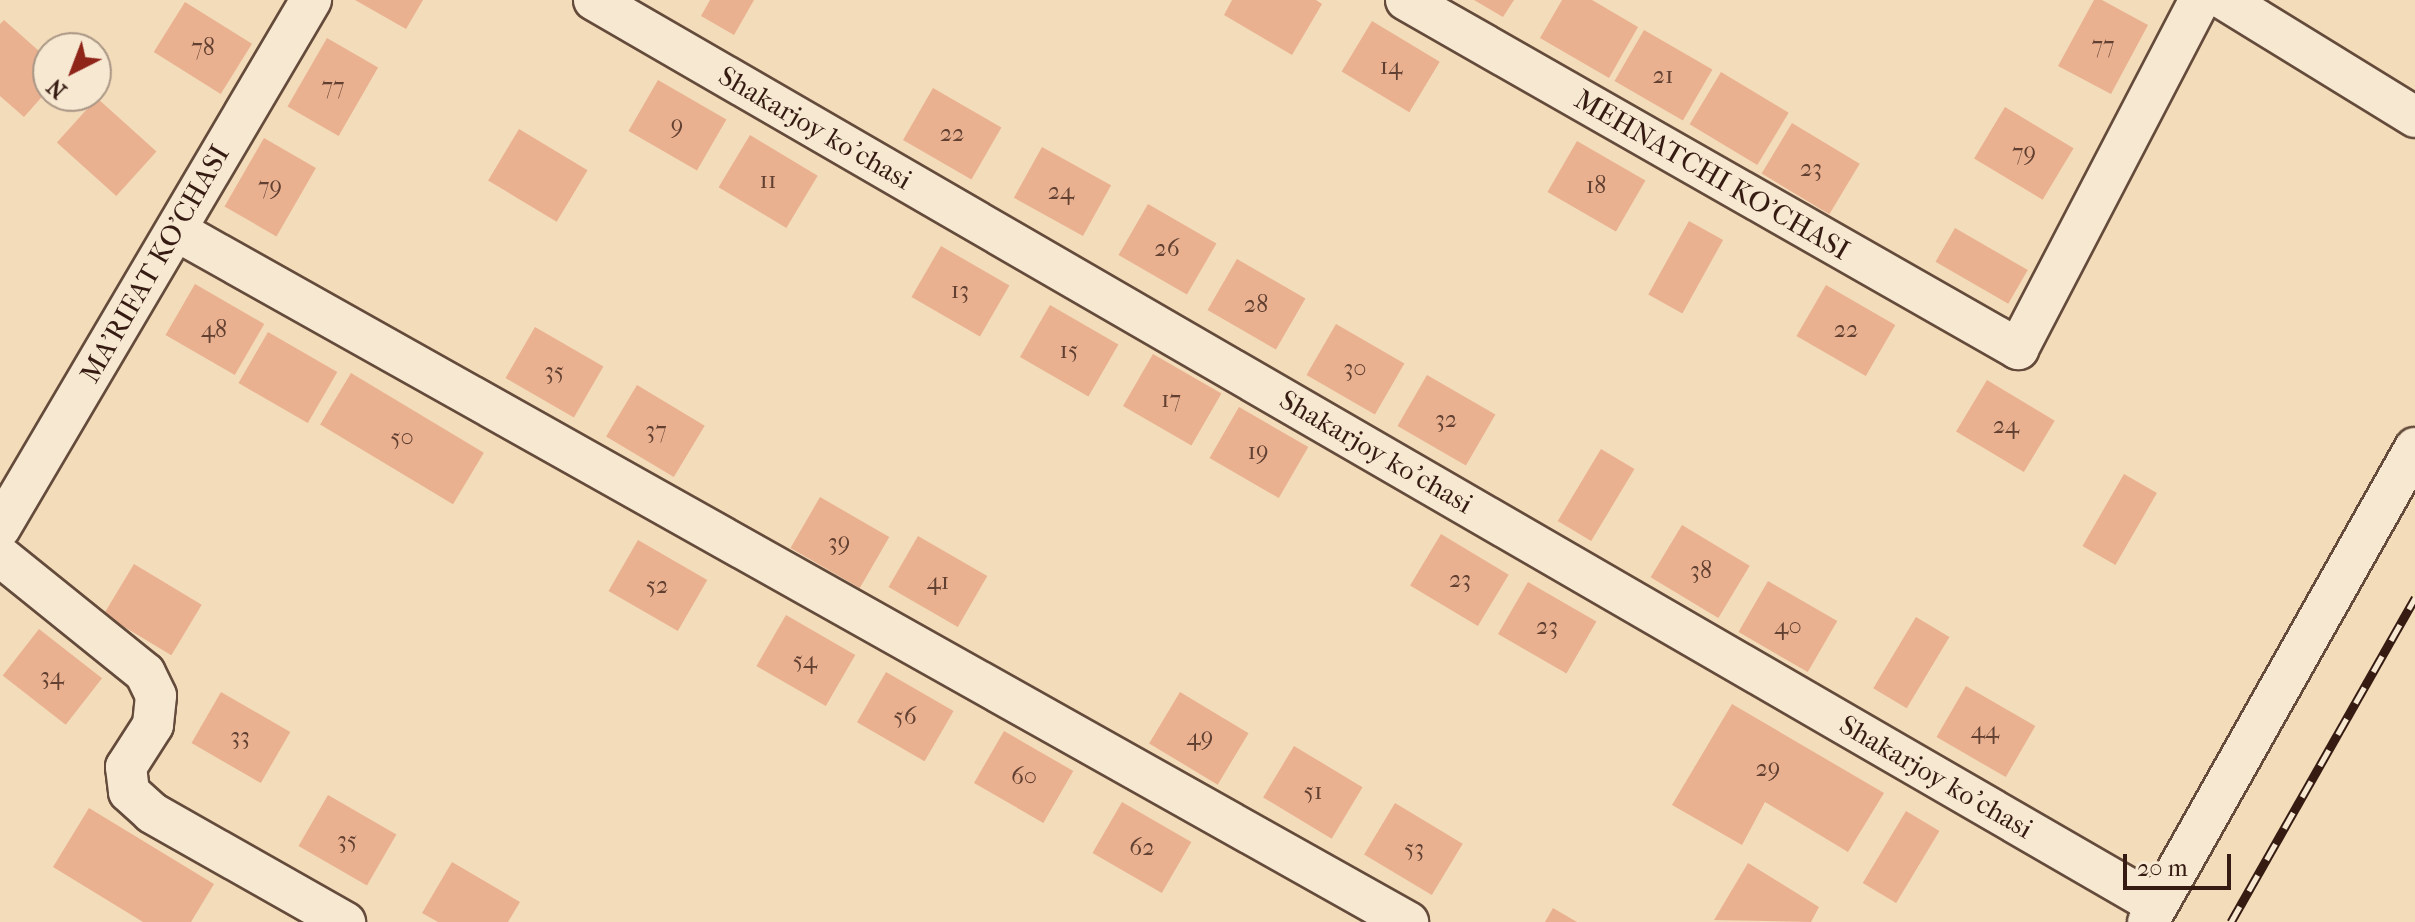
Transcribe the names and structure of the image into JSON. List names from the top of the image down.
{
  "streets": {
    "street": ["Shakarjoy ko'chasi", "MEHNATCHI KO'CHASI", "MA'RIFAT KO'CHASI"]
  },
  "house_numbers": [
    "77",
    "78",
    "14",
    "21",
    "77",
    "9",
    "22",
    "79",
    "23",
    "11",
    "18",
    "79",
    "24",
    "26",
    "13",
    "28",
    "48",
    "22",
    "15",
    "30",
    "35",
    "17",
    "32",
    "24",
    "37",
    "50",
    "19",
    "39",
    "38",
    "23",
    "41",
    "52",
    "23",
    "40",
    "54",
    "34",
    "56",
    "44",
    "33",
    "49",
    "29",
    "60",
    "51",
    "35",
    "62",
    "53"
  ],
  "scale_bar": "20 m",
  "north": "bottom left"
}
